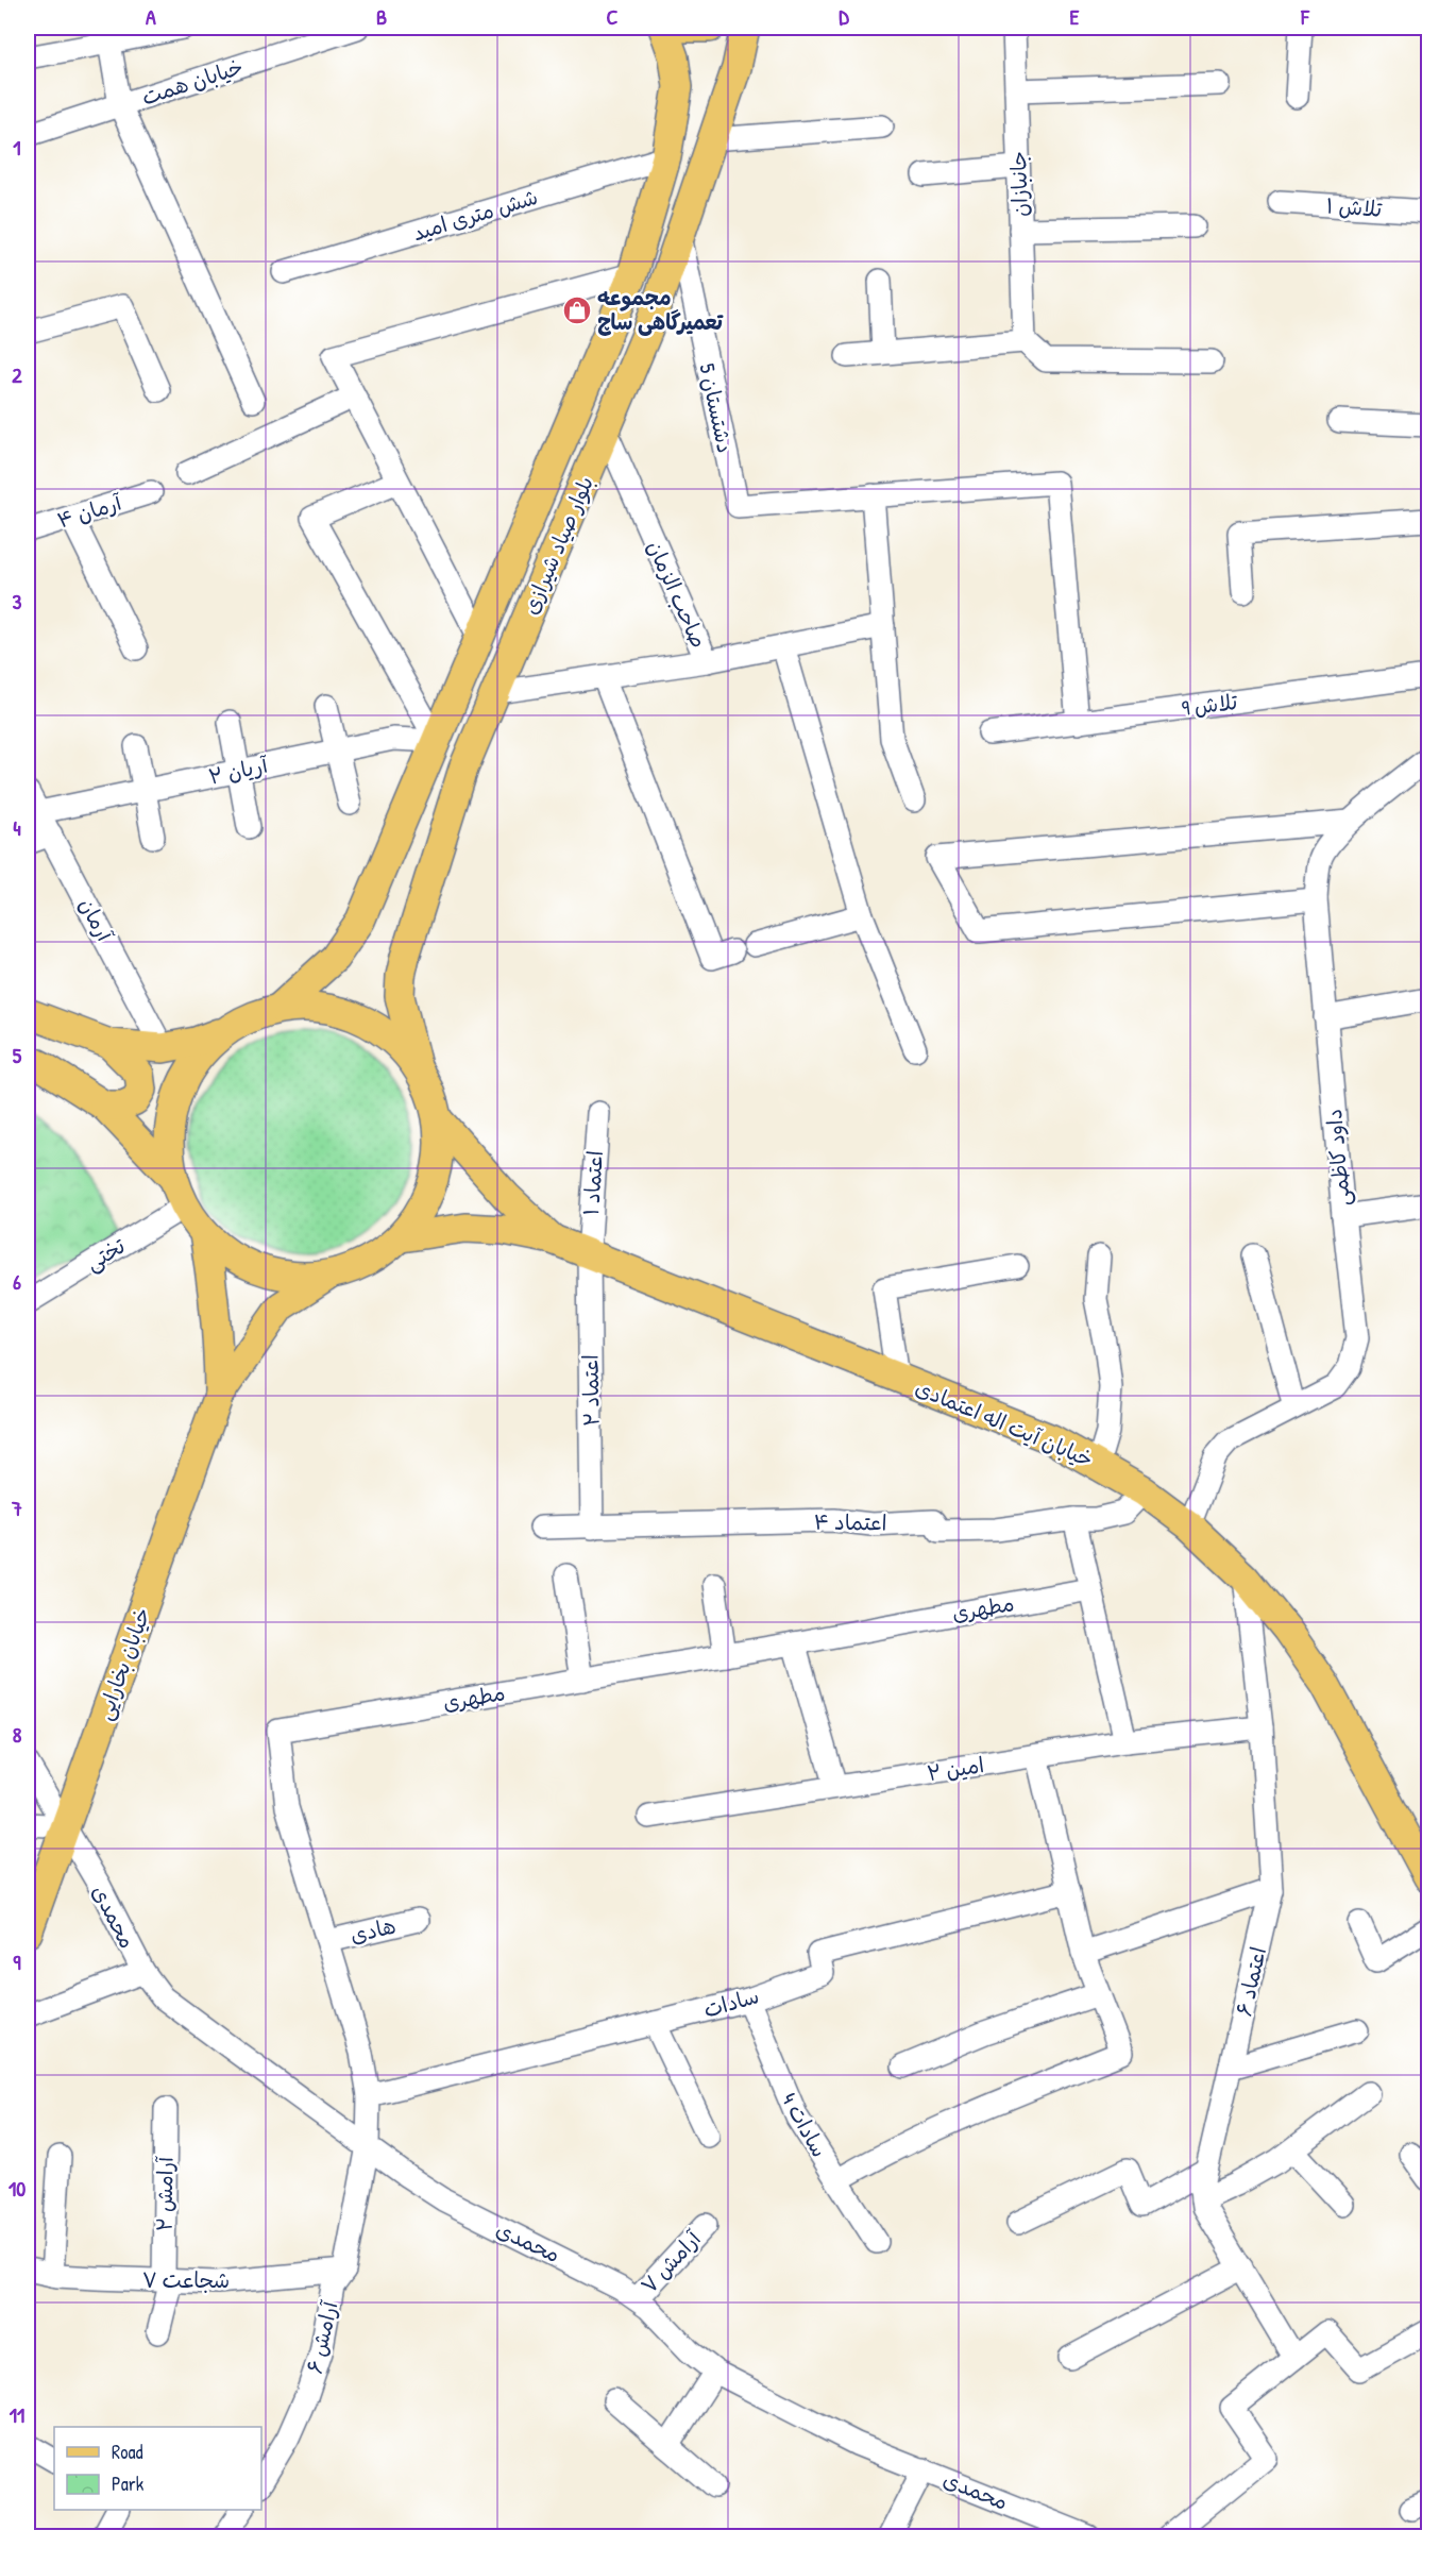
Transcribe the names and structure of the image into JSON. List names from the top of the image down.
{
  "streets": {
    "main road": ["بلوار صیاد شیرازی", "خیابان آیت اله اعتمادی", "خیابان بخارایی"],
    "street": [
      "خیابان همت",
      "جانبازان",
      "تلاش ۱",
      "شش متری امید",
      "دشتستان 5",
      "آرمان ۴",
      "صاحب الزمان",
      "تلاش 9",
      "آریان ۲",
      "آرمان",
      "داود کاظمی",
      "اعتماد ۱",
      "تختی",
      "اعتماد ۲",
      "اعتماد ۴",
      "مطهری",
      "امین ۲",
      "محمدی",
      "هادی",
      "اعتماد ۶",
      "سادات",
      "سادات 4",
      "آرامش ۲",
      "آرامش ۷",
      "شجاعت ۷",
      "آرامش ۶"
    ]
  },
  "crossings": [
    ["شش متری امید", "بلوار صیاد شیرازی"],
    ["دشتستان 5", "بلوار صیاد شیرازی"],
    ["بلوار صیاد شیرازی", "صاحب الزمان"],
    ["بلوار صیاد شیرازی", "آریان ۲"],
    ["آریان ۲", "آرمان"],
    ["داود کاظمی", "خیابان آیت اله اعتمادی"],
    ["اعتماد ۱", "اعتماد ۲"],
    ["اعتماد ۱", "خیابان آیت اله اعتمادی"],
    ["اعتماد ۲", "خیابان آیت اله اعتمادی"],
    ["اعتماد ۲", "اعتماد ۴"],
    ["خیابان آیت اله اعتمادی", "اعتماد ۴"],
    ["خیابان آیت اله اعتمادی", "اعتماد ۶"],
    ["مطهری", "محمدی"],
    ["مطهری", "هادی"],
    ["مطهری", "سادات"],
    ["مطهری", "آرامش ۶"],
    ["خیابان بخارایی", "محمدی"],
    ["امین ۲", "اعتماد ۶"],
    ["محمدی", "آرامش ۷"],
    ["محمدی", "آرامش ۶"],
    ["سادات", "سادات 4"],
    ["آرامش ۲", "شجاعت ۷"],
    ["شجاعت ۷", "آرامش ۶"]
  ],
  "places": {
    "shop": ["مجموعه تعمیرگاهی ساچ"]
  },
  "legend": ["Road", "Park"],
  "grid": {
    "columns": [
      "A",
      "B",
      "C",
      "D",
      "E",
      "F"
    ],
    "rows": [
      "1",
      "2",
      "3",
      "4",
      "5",
      "6",
      "7",
      "8",
      "9",
      "10",
      "11"
    ]
  }
}
